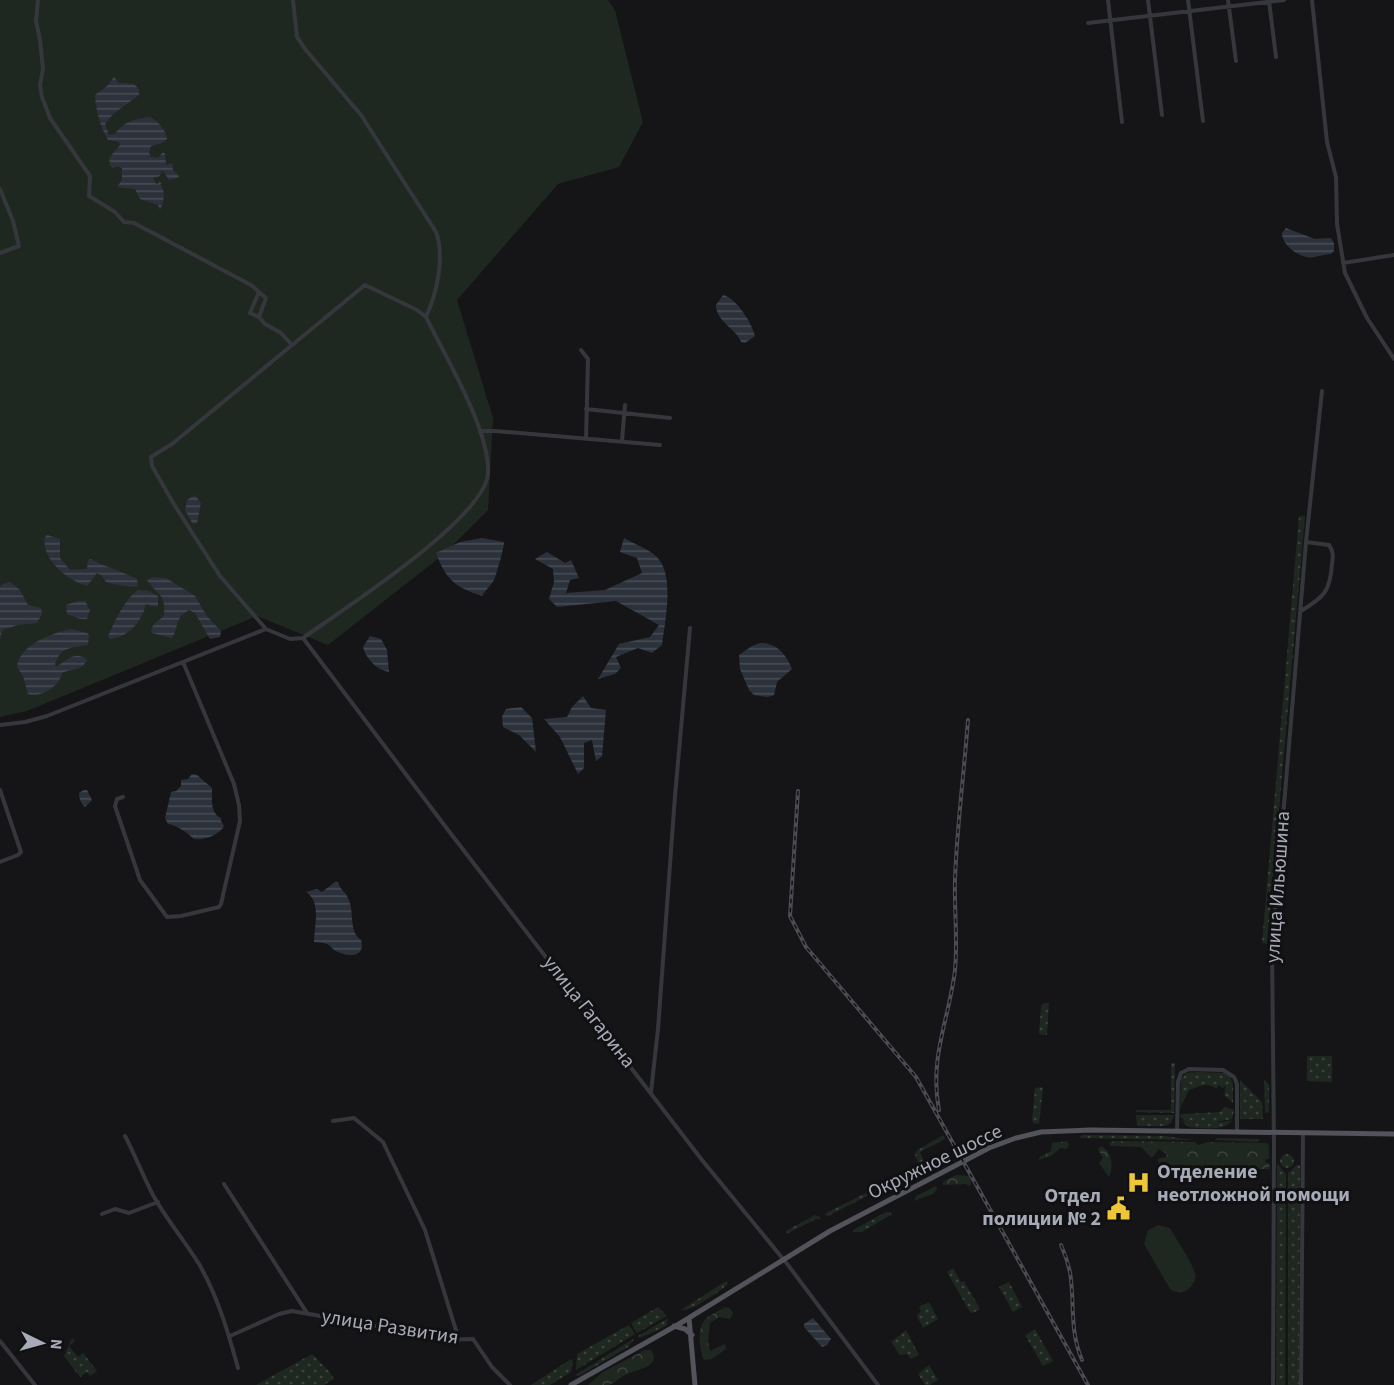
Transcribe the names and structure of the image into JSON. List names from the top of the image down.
{
  "streets": {
    "main road": ["Окружное шоссе"],
    "street": ["улица Ильюшина", "улица Гагарина", "улица Развития"]
  },
  "crossings": [
    ["улица Ильюшина", "Окружное шоссе"],
    ["улица Гагарина", "Окружное шоссе"]
  ],
  "places": {
    "hospital": ["Отделение неотложной помощи"],
    "public building": ["Отдел полиции № 2"]
  },
  "north": "right"
}
